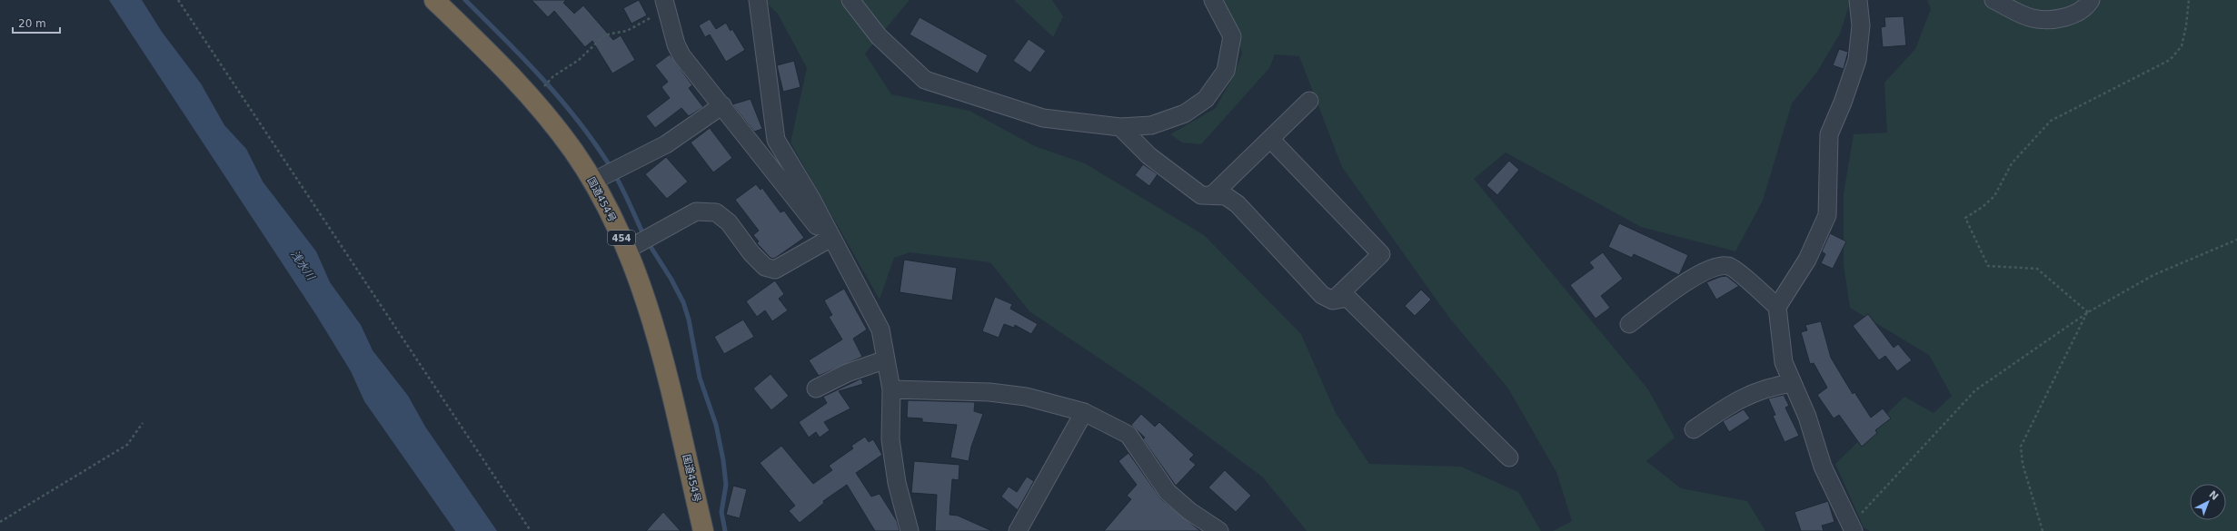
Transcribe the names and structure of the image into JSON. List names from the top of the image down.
{
  "streets": {
    "highway": ["国道454号", "454"]
  },
  "water": ["浅水川"],
  "scale_bar": "20 m",
  "north": "top right"
}
